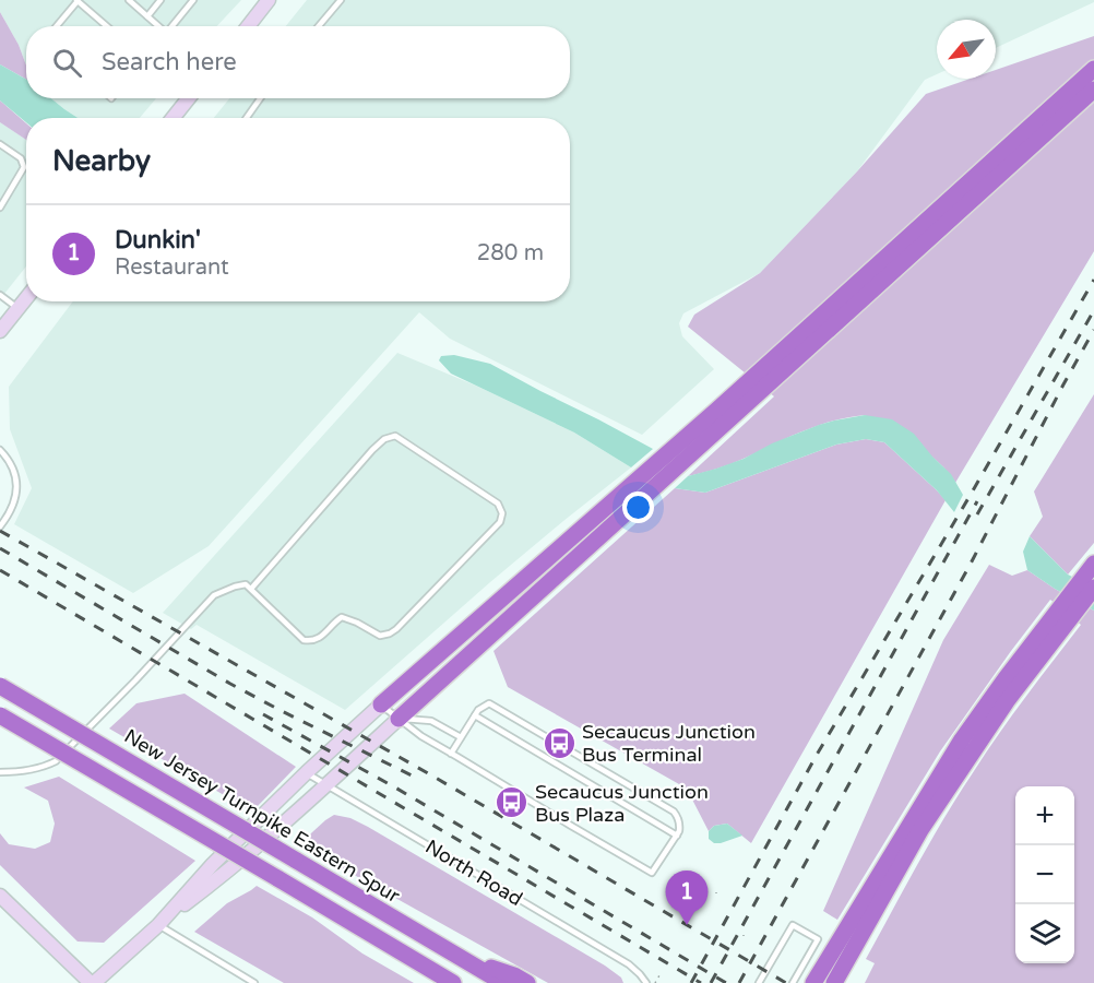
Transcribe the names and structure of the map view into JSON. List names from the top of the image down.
{
  "streets": {
    "highway": ["New Jersey Turnpike Eastern Spur"],
    "lane": ["North Road"]
  },
  "places": {
    "bus stop": ["Secaucus Junction Bus Terminal", "Secaucus Junction Bus Plaza"]
  },
  "north": "bottom left",
  "page": {
    "search": "Search here",
    "heading": "Nearby",
    "list": [
      {
        "mark": "1",
        "name": "Dunkin'",
        "note": "Restaurant",
        "value": "280 m"
      }
    ],
    "map_buttons": ["+", "−"],
    "pins": "1"
  }
}
